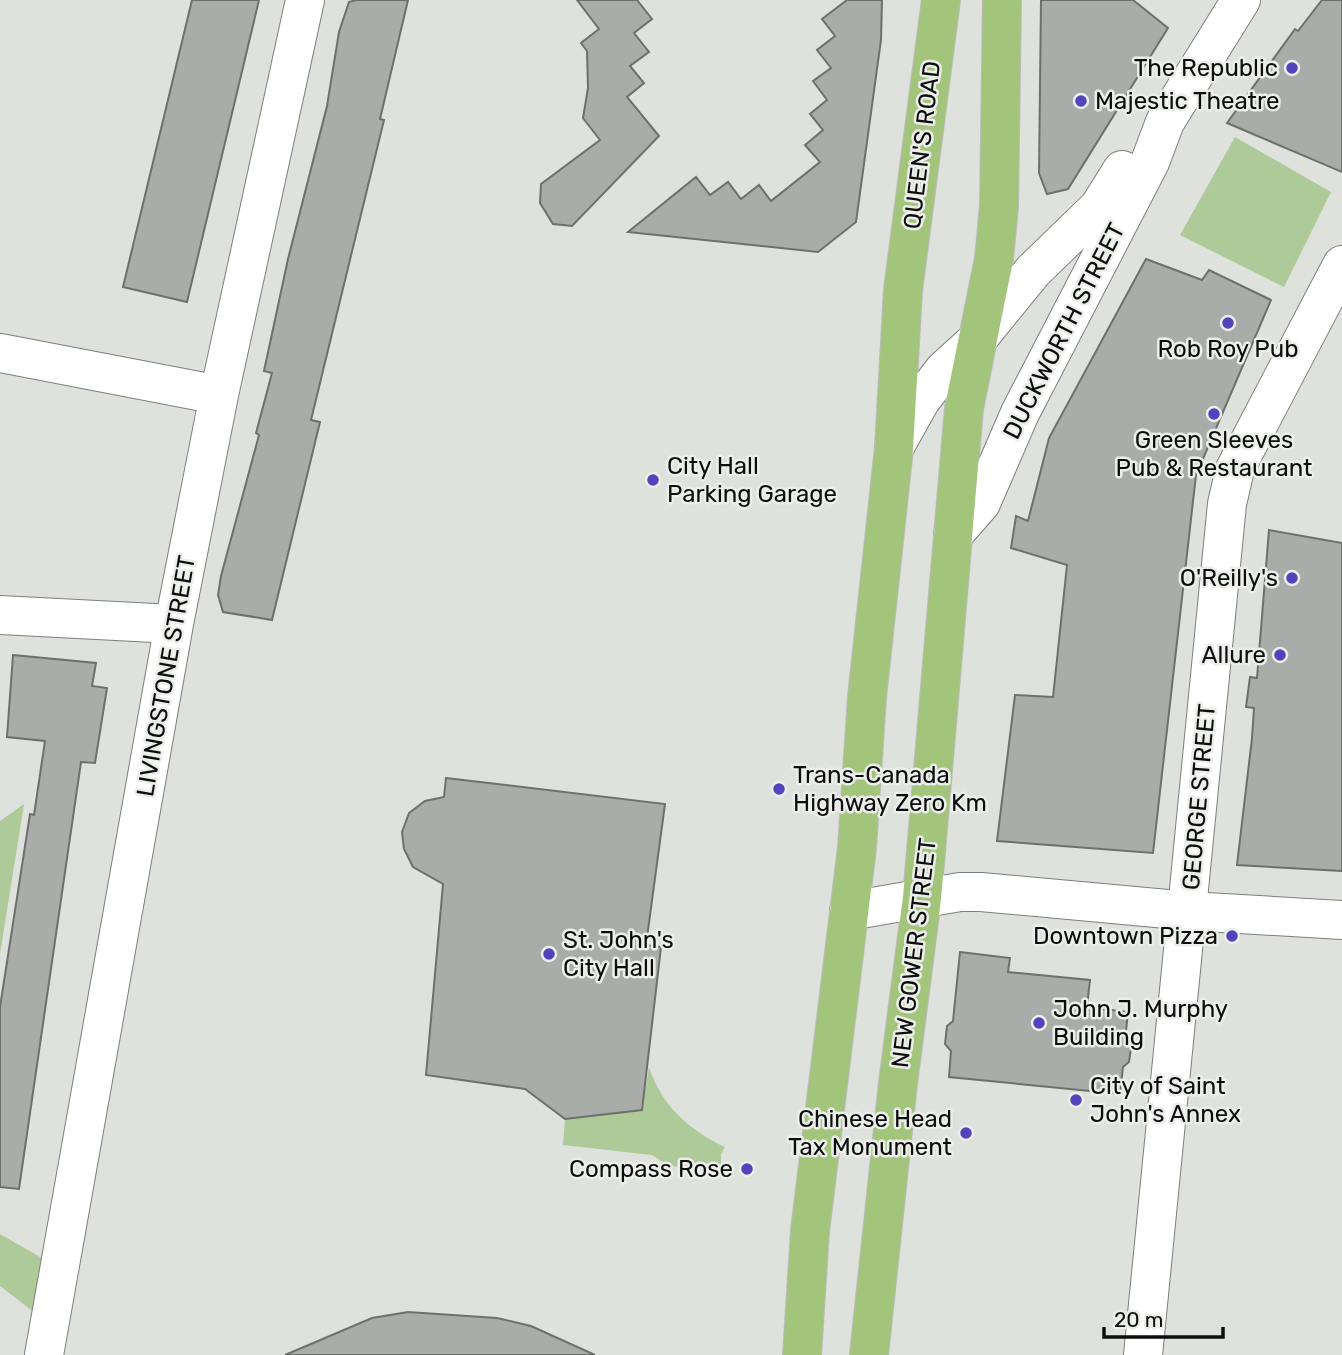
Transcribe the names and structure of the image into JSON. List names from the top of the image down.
{
  "streets": {
    "main road": ["QUEEN'S ROAD", "NEW GOWER STREET"],
    "street": ["DUCKWORTH STREET", "LIVINGSTONE STREET", "GEORGE STREET"]
  },
  "crossings": [
    ["QUEEN'S ROAD", "DUCKWORTH STREET"],
    ["DUCKWORTH STREET", "NEW GOWER STREET"]
  ],
  "places": [
    "The Republic",
    "Majestic Theatre",
    "Rob Roy Pub",
    "Green Sleeves Pub & Restaurant",
    "City Hall Parking Garage",
    "O'Reilly's",
    "Allure",
    "Trans-Canada Highway Zero Km",
    "Downtown Pizza",
    "St. John's City Hall",
    "John J. Murphy Building",
    "City of Saint John's Annex",
    "Chinese Head Tax Monument",
    "Compass Rose"
  ],
  "scale_bar": "20 m"
}
